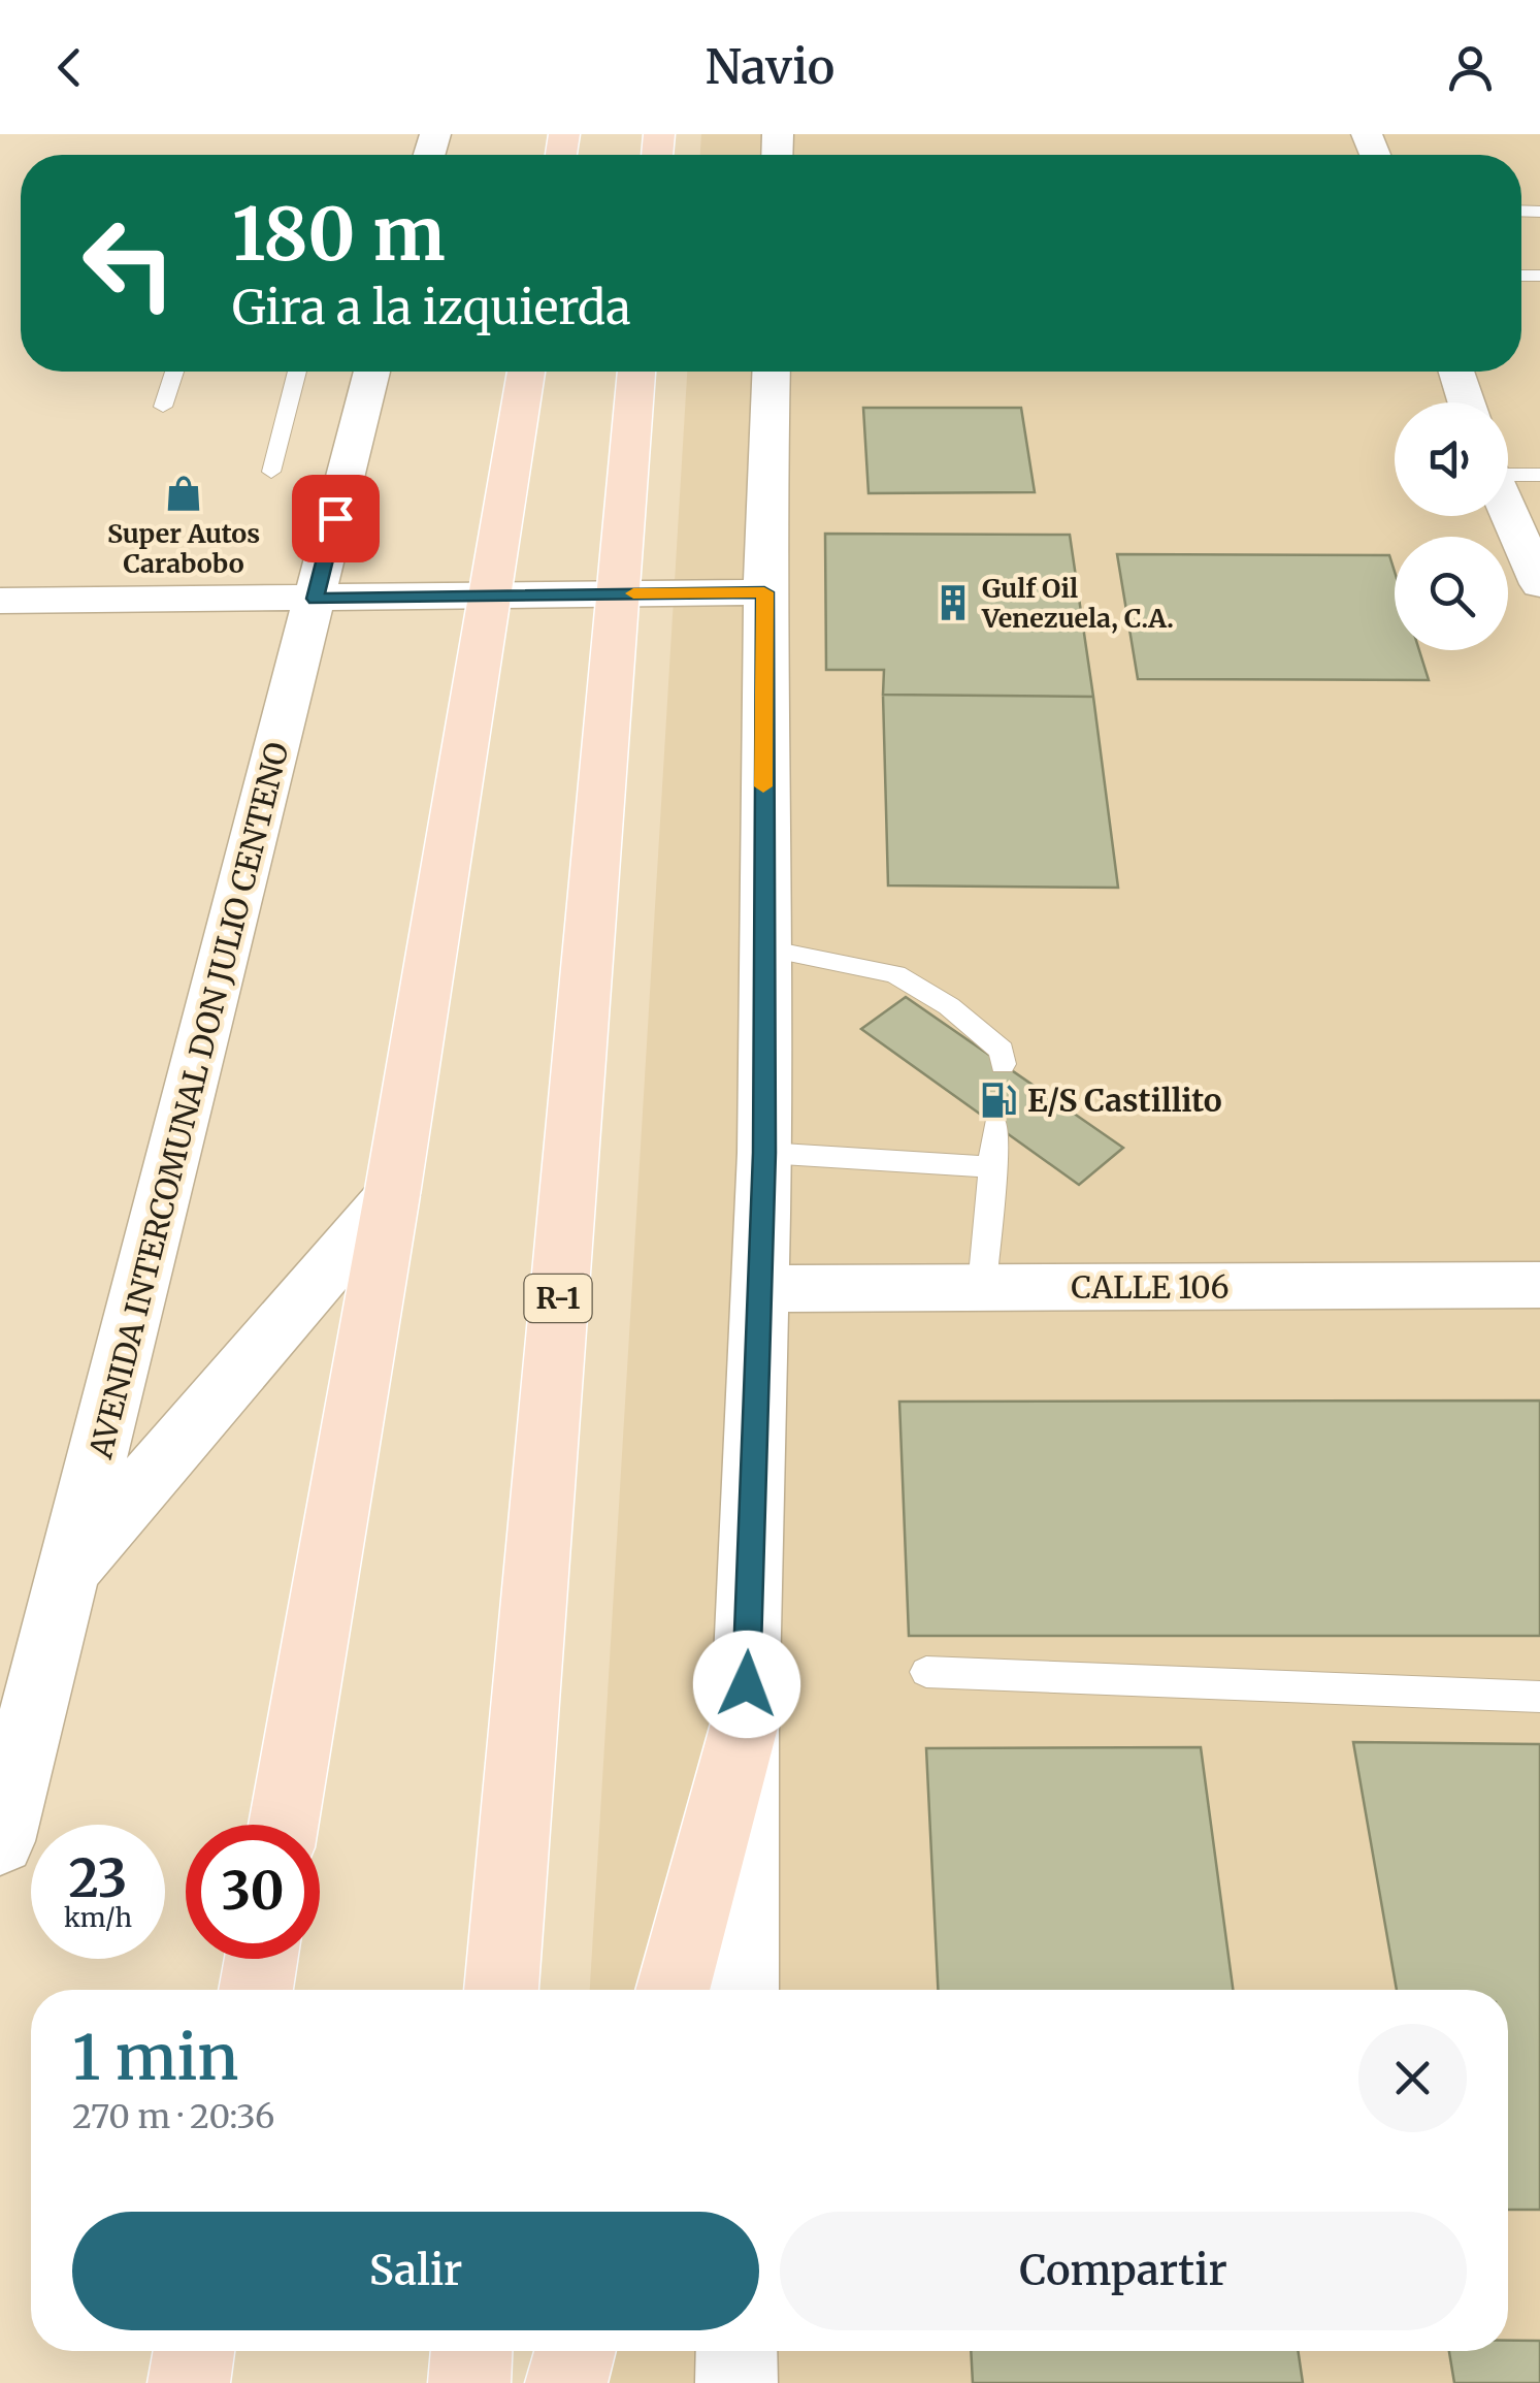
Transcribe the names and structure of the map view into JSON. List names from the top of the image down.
{
  "streets": {
    "main road": ["R-1"],
    "street": ["AVENIDA INTERCOMUNAL DON JULIO CENTENO", "CALLE 106"]
  },
  "places": {
    "shop": ["Super Autos Carabobo"],
    "building": ["Gulf Oil Venezuela, C.A."],
    "fuel station": ["E/S Castillito"]
  },
  "page": {
    "header": "Navio",
    "turn": ["180 m", "Gira a la izquierda"],
    "speed": "23 km/h",
    "limit": "30",
    "heading": ["1 min", "270 m · 20:36"],
    "buttons": ["Salir", "Compartir"]
  }
}
